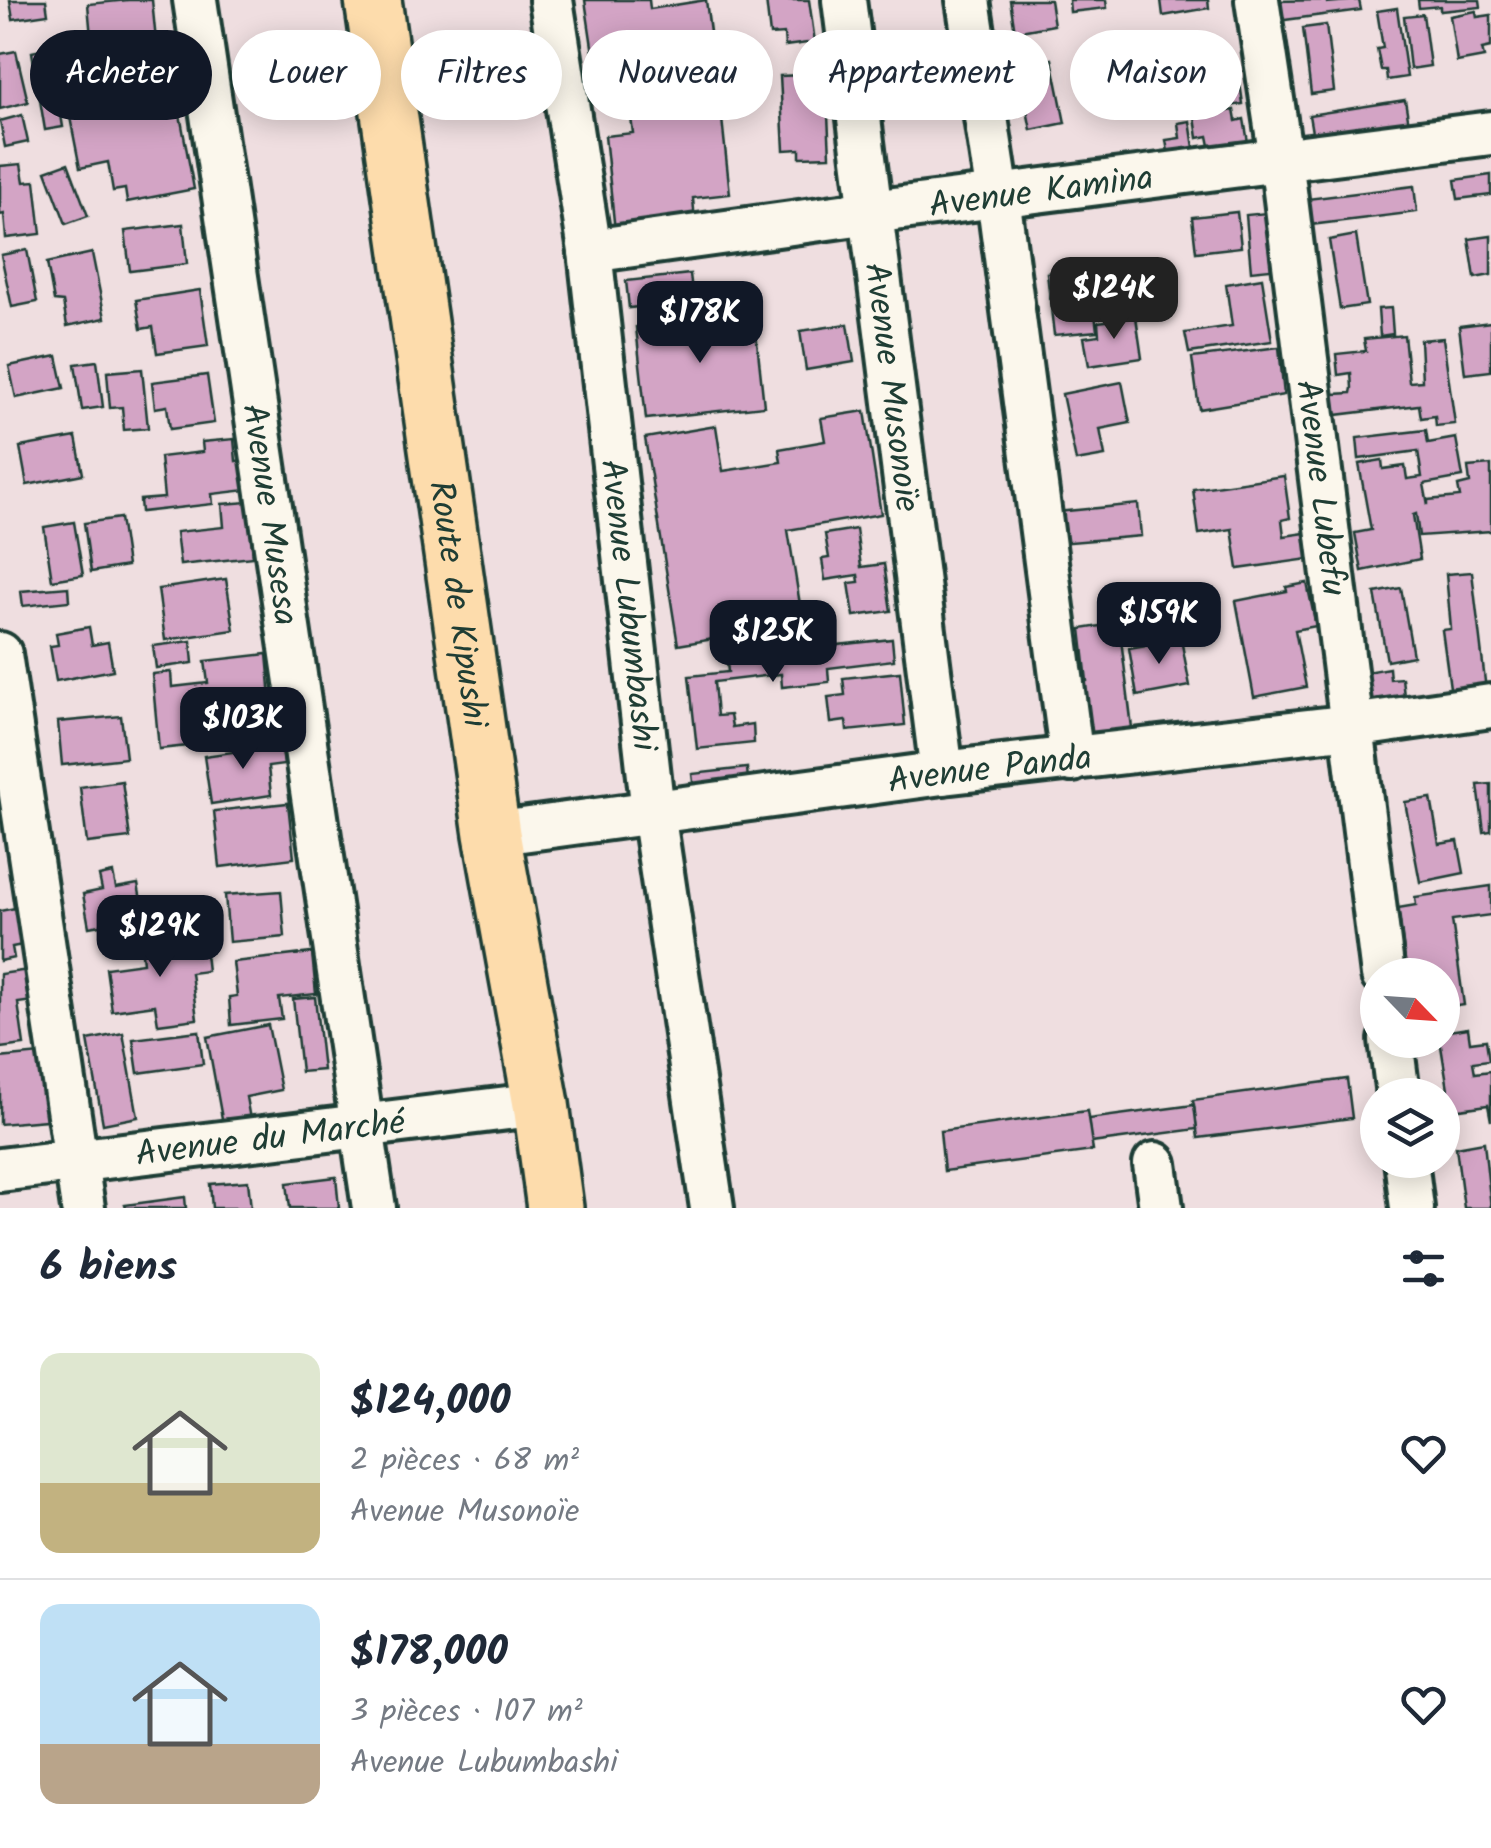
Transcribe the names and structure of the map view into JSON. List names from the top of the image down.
{
  "streets": {
    "highway": ["Route de Kipushi"],
    "street": [
      "Avenue Kamina",
      "Avenue Musonoïe",
      "Avenue Lubefu",
      "Avenue Musesa",
      "Avenue Lubumbashi",
      "Avenue Panda",
      "Avenue du Marché"
    ]
  },
  "crossings": [
    ["Avenue Kamina", "Avenue Musonoïe"],
    ["Avenue Kamina", "Avenue Lubefu"],
    ["Avenue Kamina", "Avenue Lubumbashi"],
    ["Avenue Musonoïe", "Avenue Panda"],
    ["Avenue Lubefu", "Avenue Panda"],
    ["Avenue Musesa", "Avenue du Marché"],
    ["Avenue Lubumbashi", "Avenue Panda"],
    ["Route de Kipushi", "Avenue Panda"],
    ["Route de Kipushi", "Avenue du Marché"]
  ],
  "north": "bottom right",
  "page": {
    "chip": [
      "Acheter",
      "Louer",
      "Filtres",
      "Nouveau",
      "Appartement",
      "Maison"
    ],
    "price": [
      "$124K",
      "$178K",
      "$159K",
      "$125K",
      "$103K",
      "$129K"
    ],
    "heading": "6 biens",
    "list": [
      {
        "name": "$124,000",
        "note": "2 pièces · 68 m² · Avenue Musonoïe"
      },
      {
        "name": "$178,000",
        "note": "3 pièces · 107 m² · Avenue Lubumbashi"
      }
    ]
  }
}
